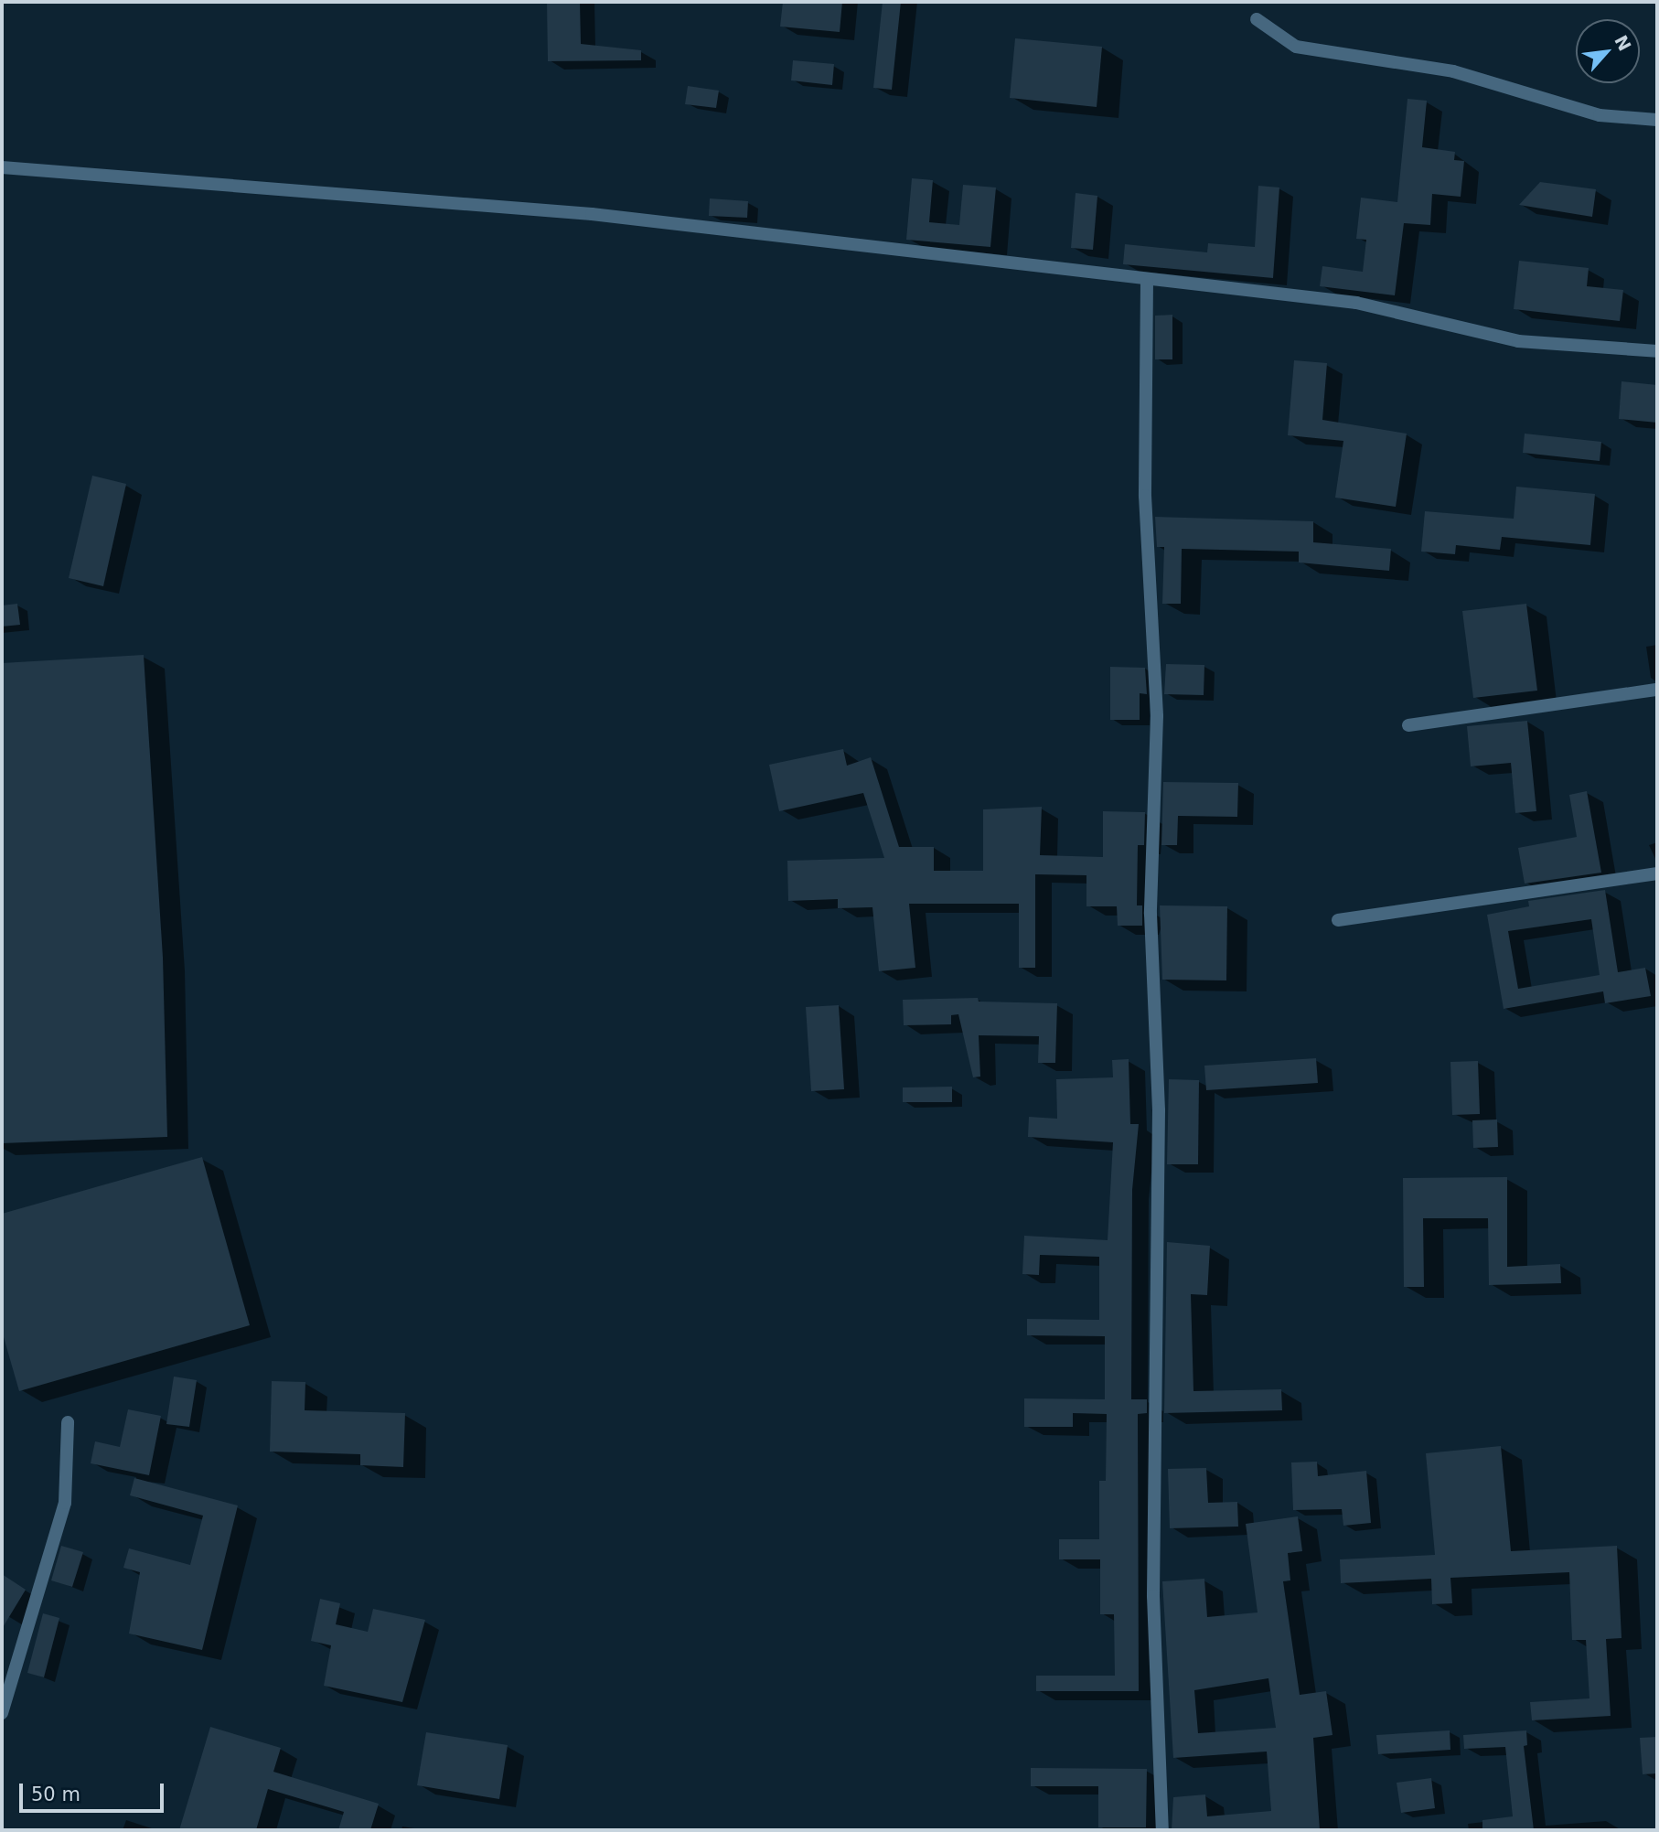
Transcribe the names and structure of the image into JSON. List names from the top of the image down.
{
  "scale_bar": "50 m",
  "north": "top right"
}
